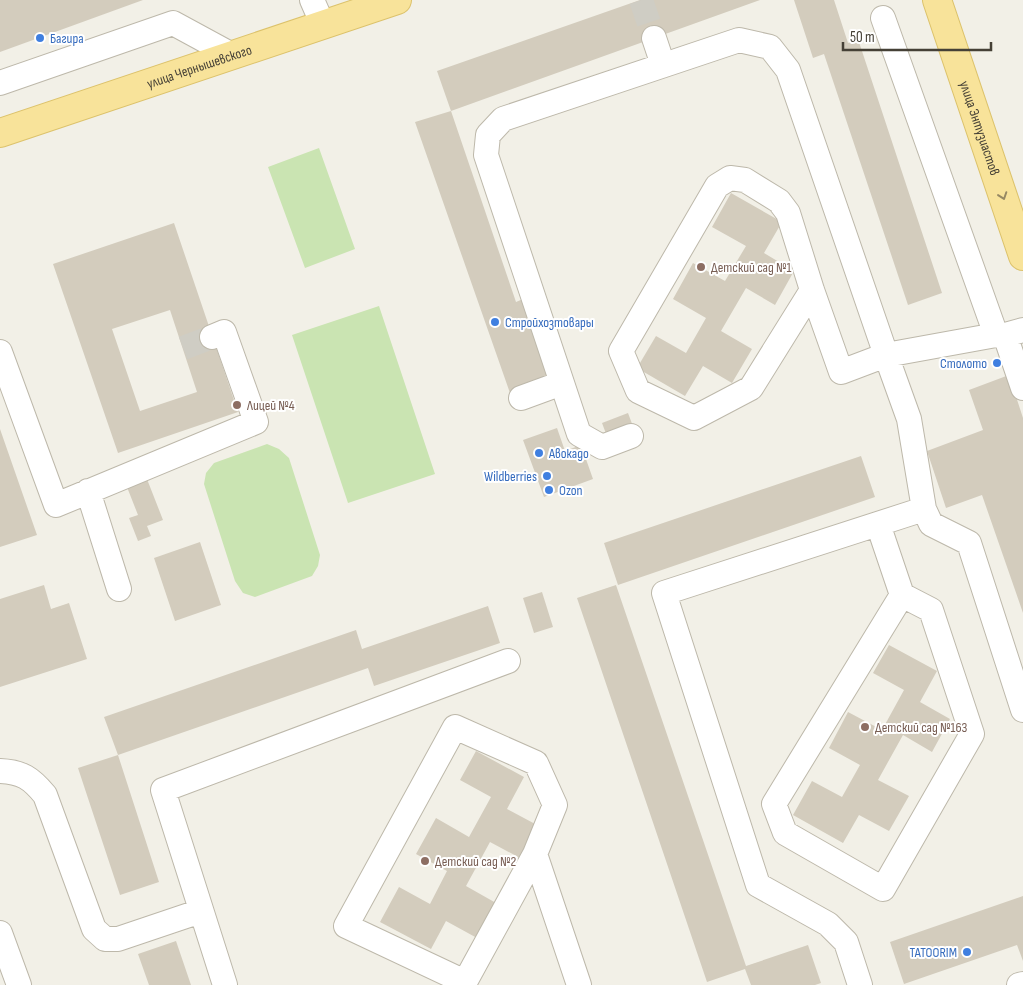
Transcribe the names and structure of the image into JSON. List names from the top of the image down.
{
  "streets": {
    "main road": ["улица Чернышевского", "улица Энтузиастов"]
  },
  "places": [
    "Багира",
    "Детский сад №1",
    "Стройхозтовары",
    "Столото",
    "Лицей №4",
    "Авокадо",
    "Wildberries",
    "Ozon",
    "Детский сад №163",
    "Детский сад №2",
    "TATOORIM"
  ],
  "scale_bar": "50 m"
}
